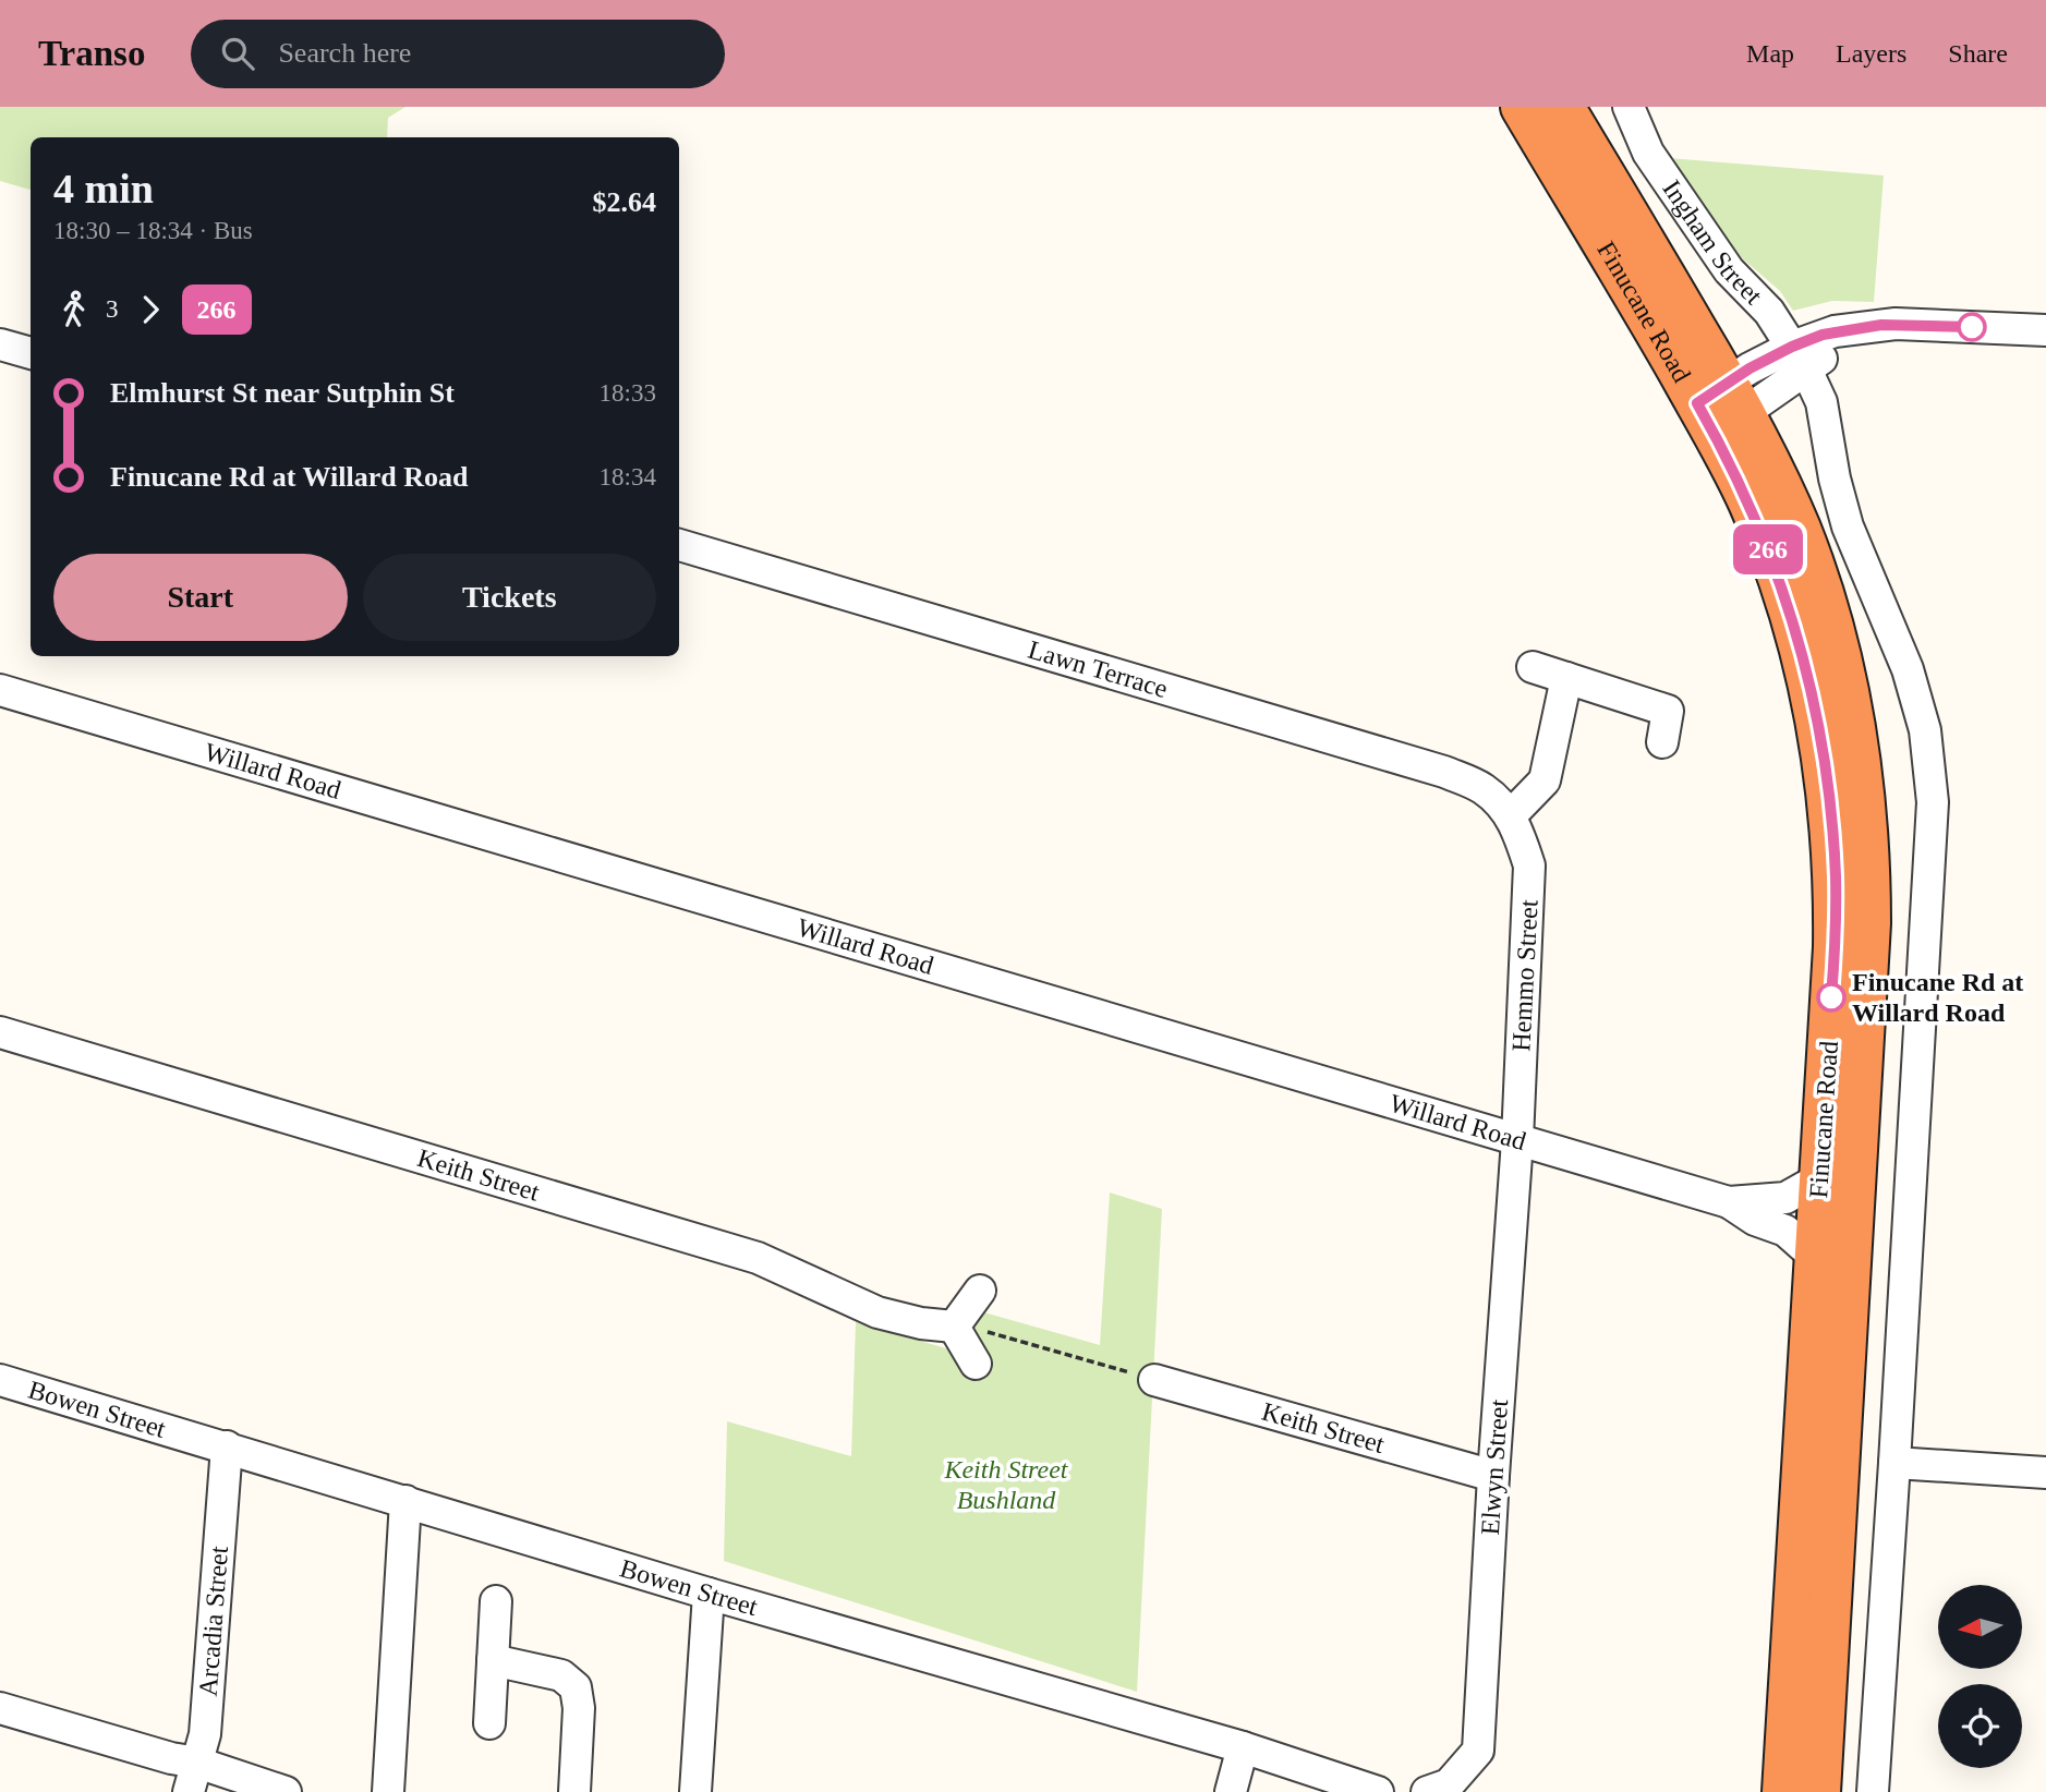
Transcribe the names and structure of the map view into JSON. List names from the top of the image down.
{
  "streets": {
    "highway": ["Finucane Road"],
    "street": [
      "Ingham Street",
      "Lawn Terrace",
      "Willard Road",
      "Hemmo Street",
      "Keith Street",
      "Bowen Street",
      "Elwyn Street",
      "Arcadia Street"
    ]
  },
  "crossings": [
    ["Finucane Road", "Willard Road"],
    ["Lawn Terrace", "Hemmo Street"],
    ["Willard Road", "Hemmo Street"],
    ["Willard Road", "Elwyn Street"],
    ["Hemmo Street", "Elwyn Street"],
    ["Keith Street", "Elwyn Street"],
    ["Bowen Street", "Arcadia Street"]
  ],
  "parks": ["Keith Street Bushland"],
  "places": ["Finucane Rd at Willard Road"],
  "lines": ["bus line 266"],
  "north": "left",
  "page": {
    "header": "Transo",
    "search": "Search here",
    "nav": ["Map", "Layers", "Share"],
    "on_map": "266",
    "heading": ["4 min", "18:30 – 18:34 · Bus", "$2.64"],
    "legs": ["3", "266"],
    "list": [
      {
        "name": "Elmhurst St near Sutphin St",
        "value": "18:33"
      },
      {
        "name": "Finucane Rd at Willard Road",
        "value": "18:34"
      }
    ],
    "buttons": ["Start", "Tickets"]
  }
}
